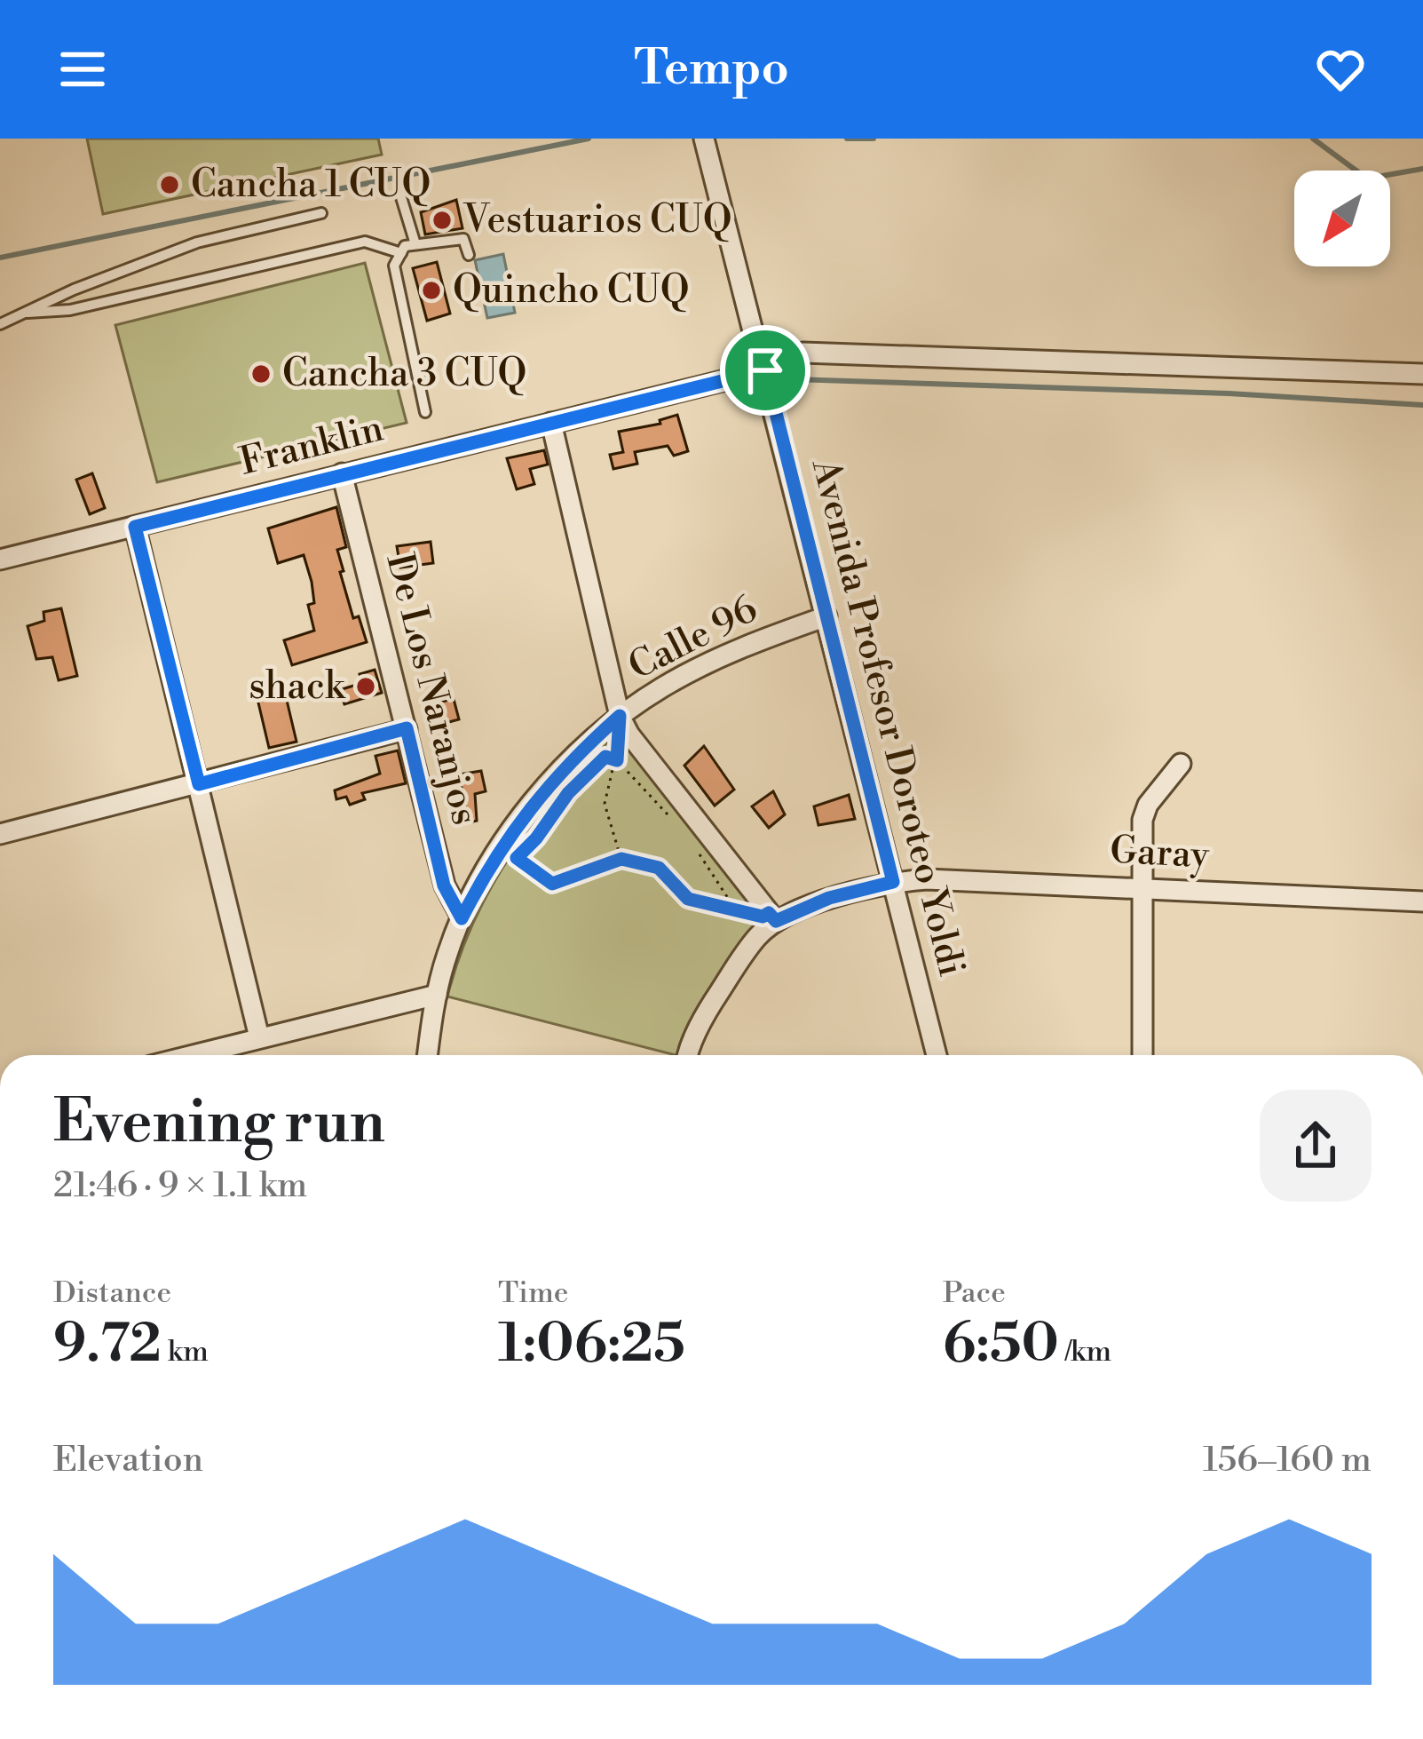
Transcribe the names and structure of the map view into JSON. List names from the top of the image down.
{
  "streets": {
    "street": [
      "Franklin",
      "Calle 96",
      "De Los Naranjos",
      "Avenida Profesor Doroteo Yoldi",
      "Garay"
    ]
  },
  "crossings": [
    ["Franklin", "De Los Naranjos"],
    ["Franklin", "Avenida Profesor Doroteo Yoldi"],
    ["Calle 96", "De Los Naranjos"],
    ["Calle 96", "Avenida Profesor Doroteo Yoldi"],
    ["Avenida Profesor Doroteo Yoldi", "Garay"]
  ],
  "places": [
    "Cancha 1 CUQ",
    "Vestuarios CUQ",
    "Quincho CUQ",
    "Cancha 3 CUQ",
    "shack"
  ],
  "north": "bottom left",
  "page": {
    "header": "Tempo",
    "heading": ["Evening run", "21:46 · 9 × 1.1 km"],
    "stats": [
      ["Distance", "9.72 km"],
      ["Time", "1:06:25"],
      ["Pace", "6:50 /km"]
    ],
    "chart": ["Elevation", "156–160 m"]
  }
}
